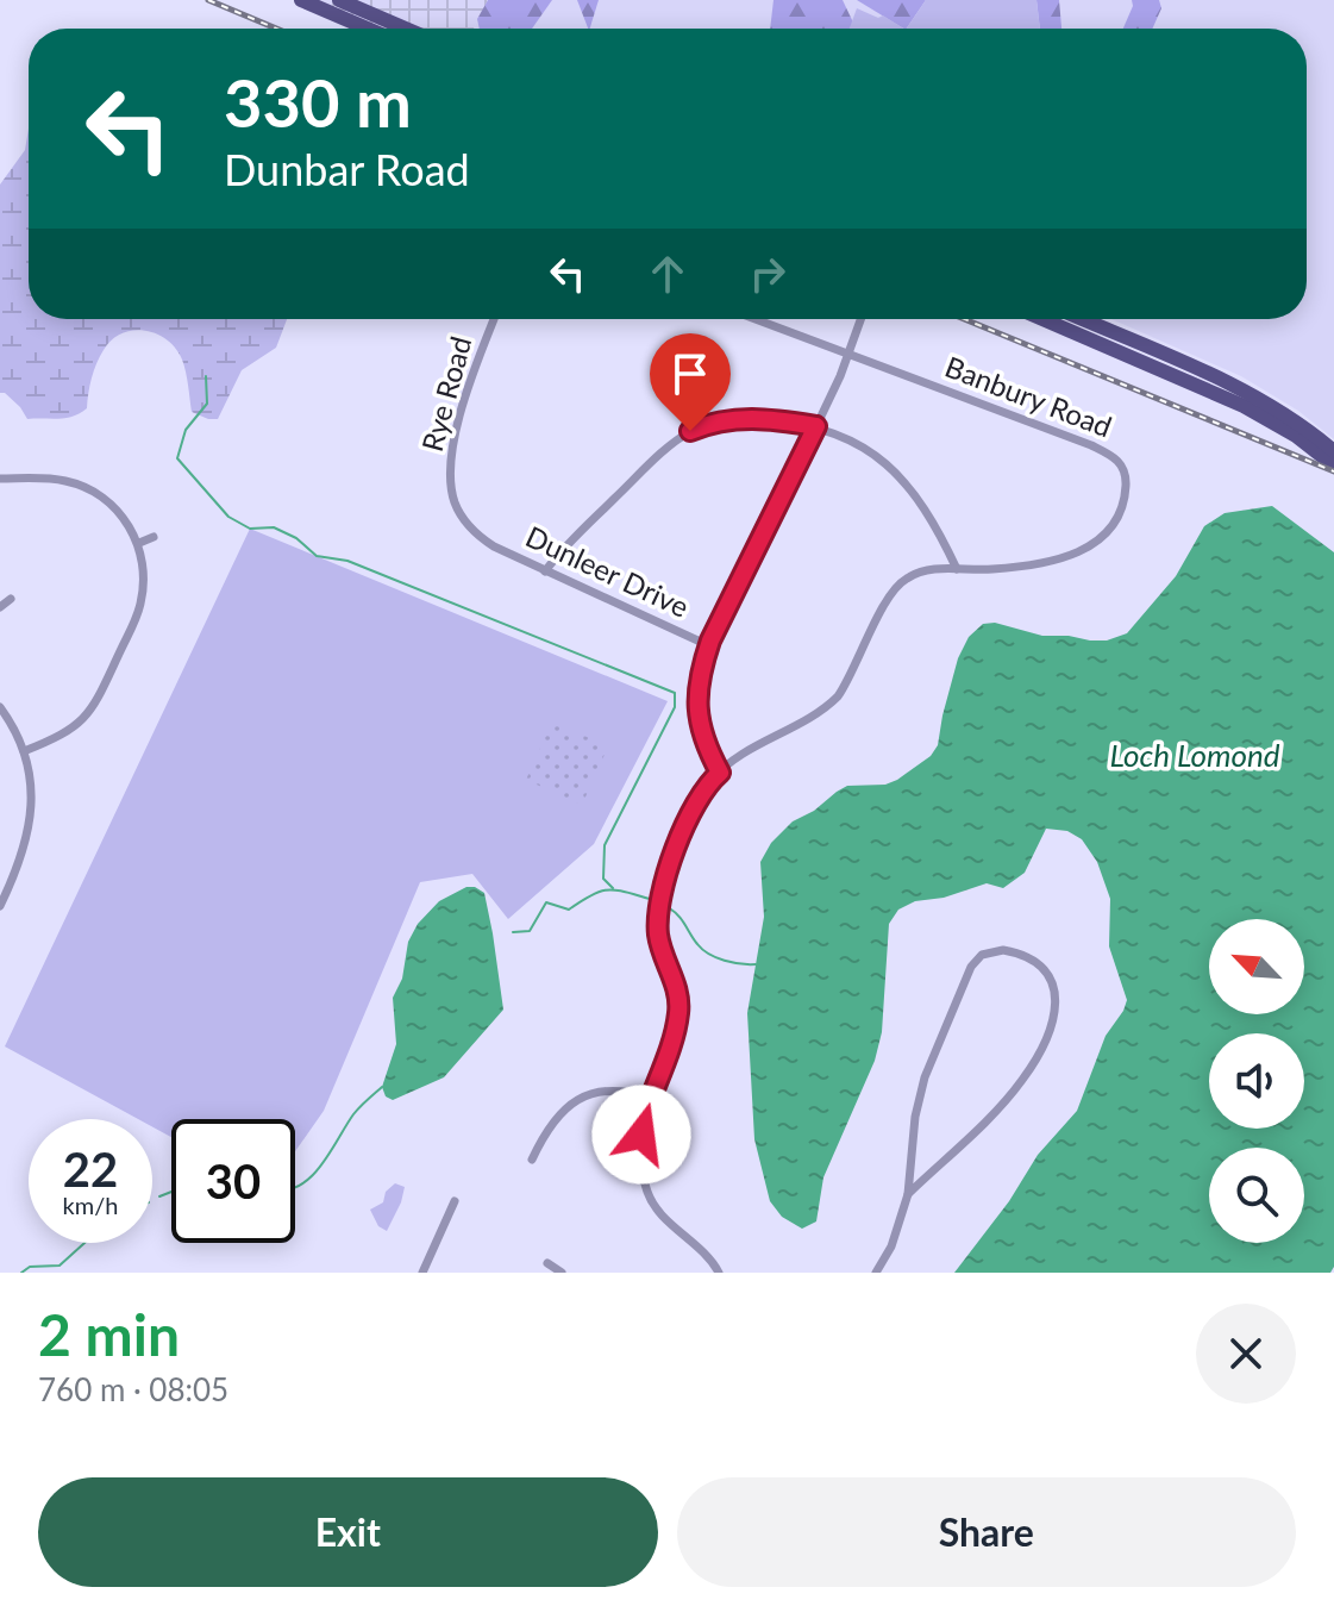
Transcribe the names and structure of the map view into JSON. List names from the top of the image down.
{
  "streets": {
    "street": ["Rye Road", "Banbury Road", "Dunleer Drive"]
  },
  "crossings": [
    ["Rye Road", "Dunleer Drive"]
  ],
  "water": ["Loch Lomond"],
  "north": "top left",
  "page": {
    "turn": ["330 m", "Dunbar Road"],
    "speed": "22 km/h",
    "limit": "30",
    "heading": ["2 min", "760 m · 08:05"],
    "buttons": ["Exit", "Share"]
  }
}
